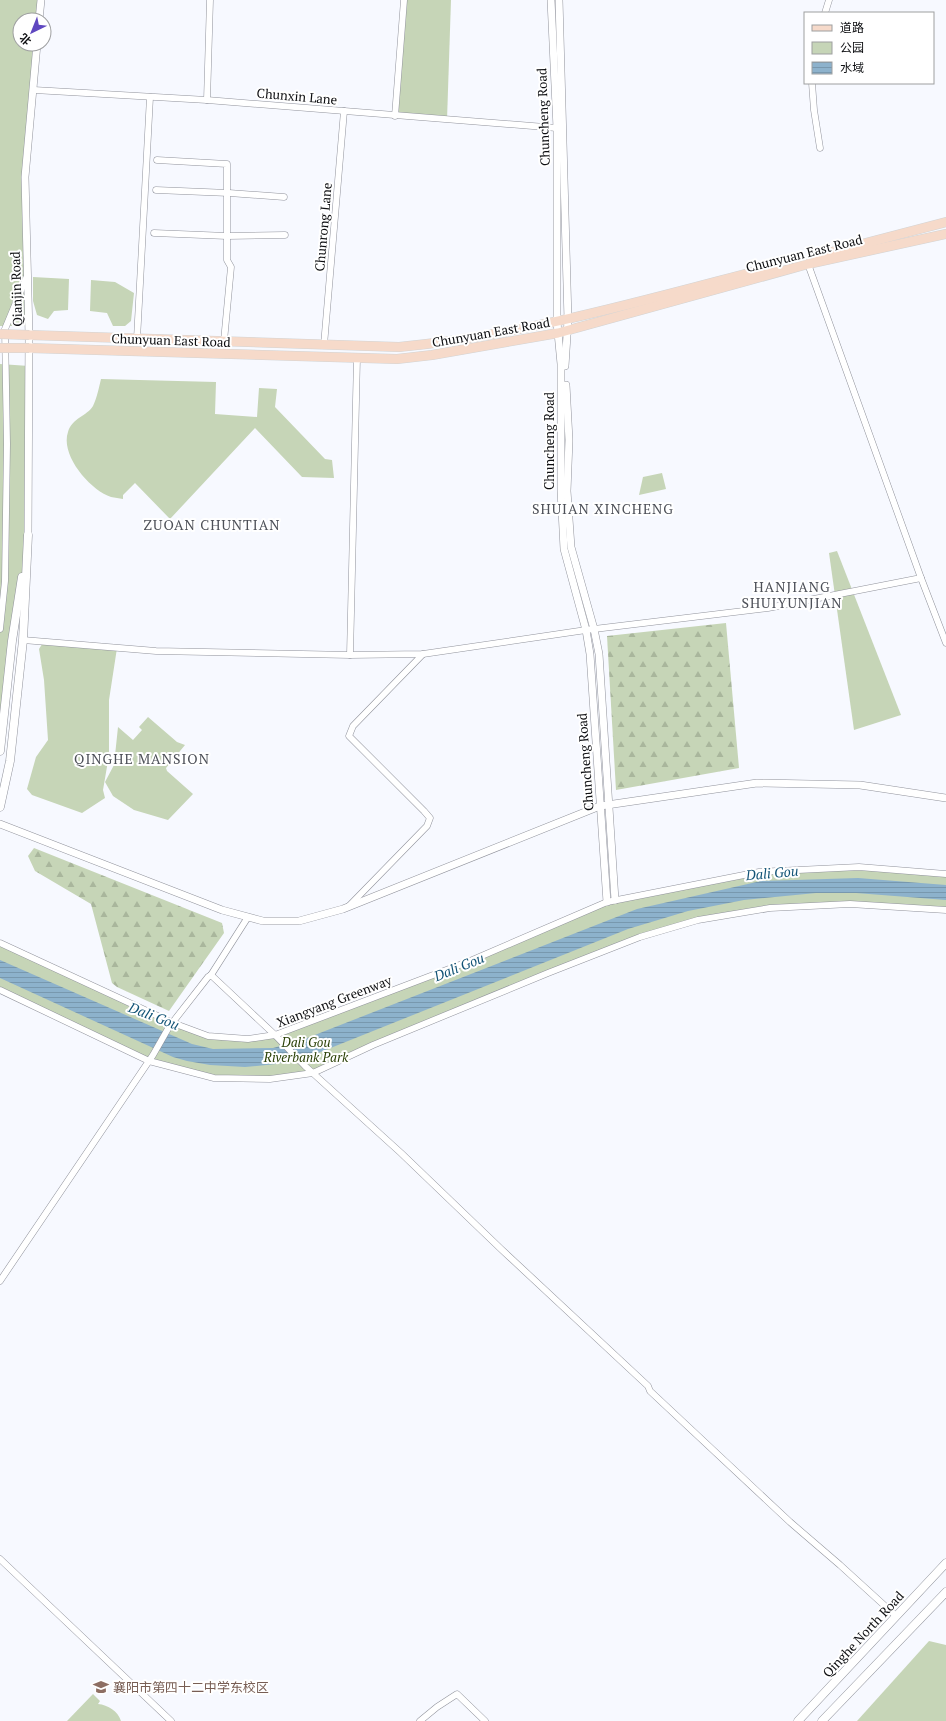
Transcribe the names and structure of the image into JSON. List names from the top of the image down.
{
  "streets": {
    "main road": ["Chunyuan East Road", "Qinghe North Road"],
    "street": [
      "Chunxin Lane",
      "Chuncheng Road",
      "Chunrong Lane",
      "Qianjin Road",
      "Xiangyang Greenway"
    ]
  },
  "crossings": [
    ["Chunxin Lane", "Chuncheng Road"],
    ["Chunxin Lane", "Chunrong Lane"],
    ["Chunxin Lane", "Qianjin Road"],
    ["Chuncheng Road", "Chunyuan East Road"],
    ["Chuncheng Road", "Xiangyang Greenway"],
    ["Chunrong Lane", "Chunyuan East Road"],
    ["Chunyuan East Road", "Qianjin Road"]
  ],
  "districts": [
    "SHUIAN XINCHENG",
    "ZUOAN CHUNTIAN",
    "HANJIANG SHUIYUNJIAN",
    "QINGHE MANSION"
  ],
  "water": ["Dali Gou"],
  "parks": ["Dali Gou Riverbank Park"],
  "places": {
    "school or university": ["襄阳市第四十二中学东校区"]
  },
  "legend": ["道路", "公园", "水域"],
  "north": "bottom left"
}
